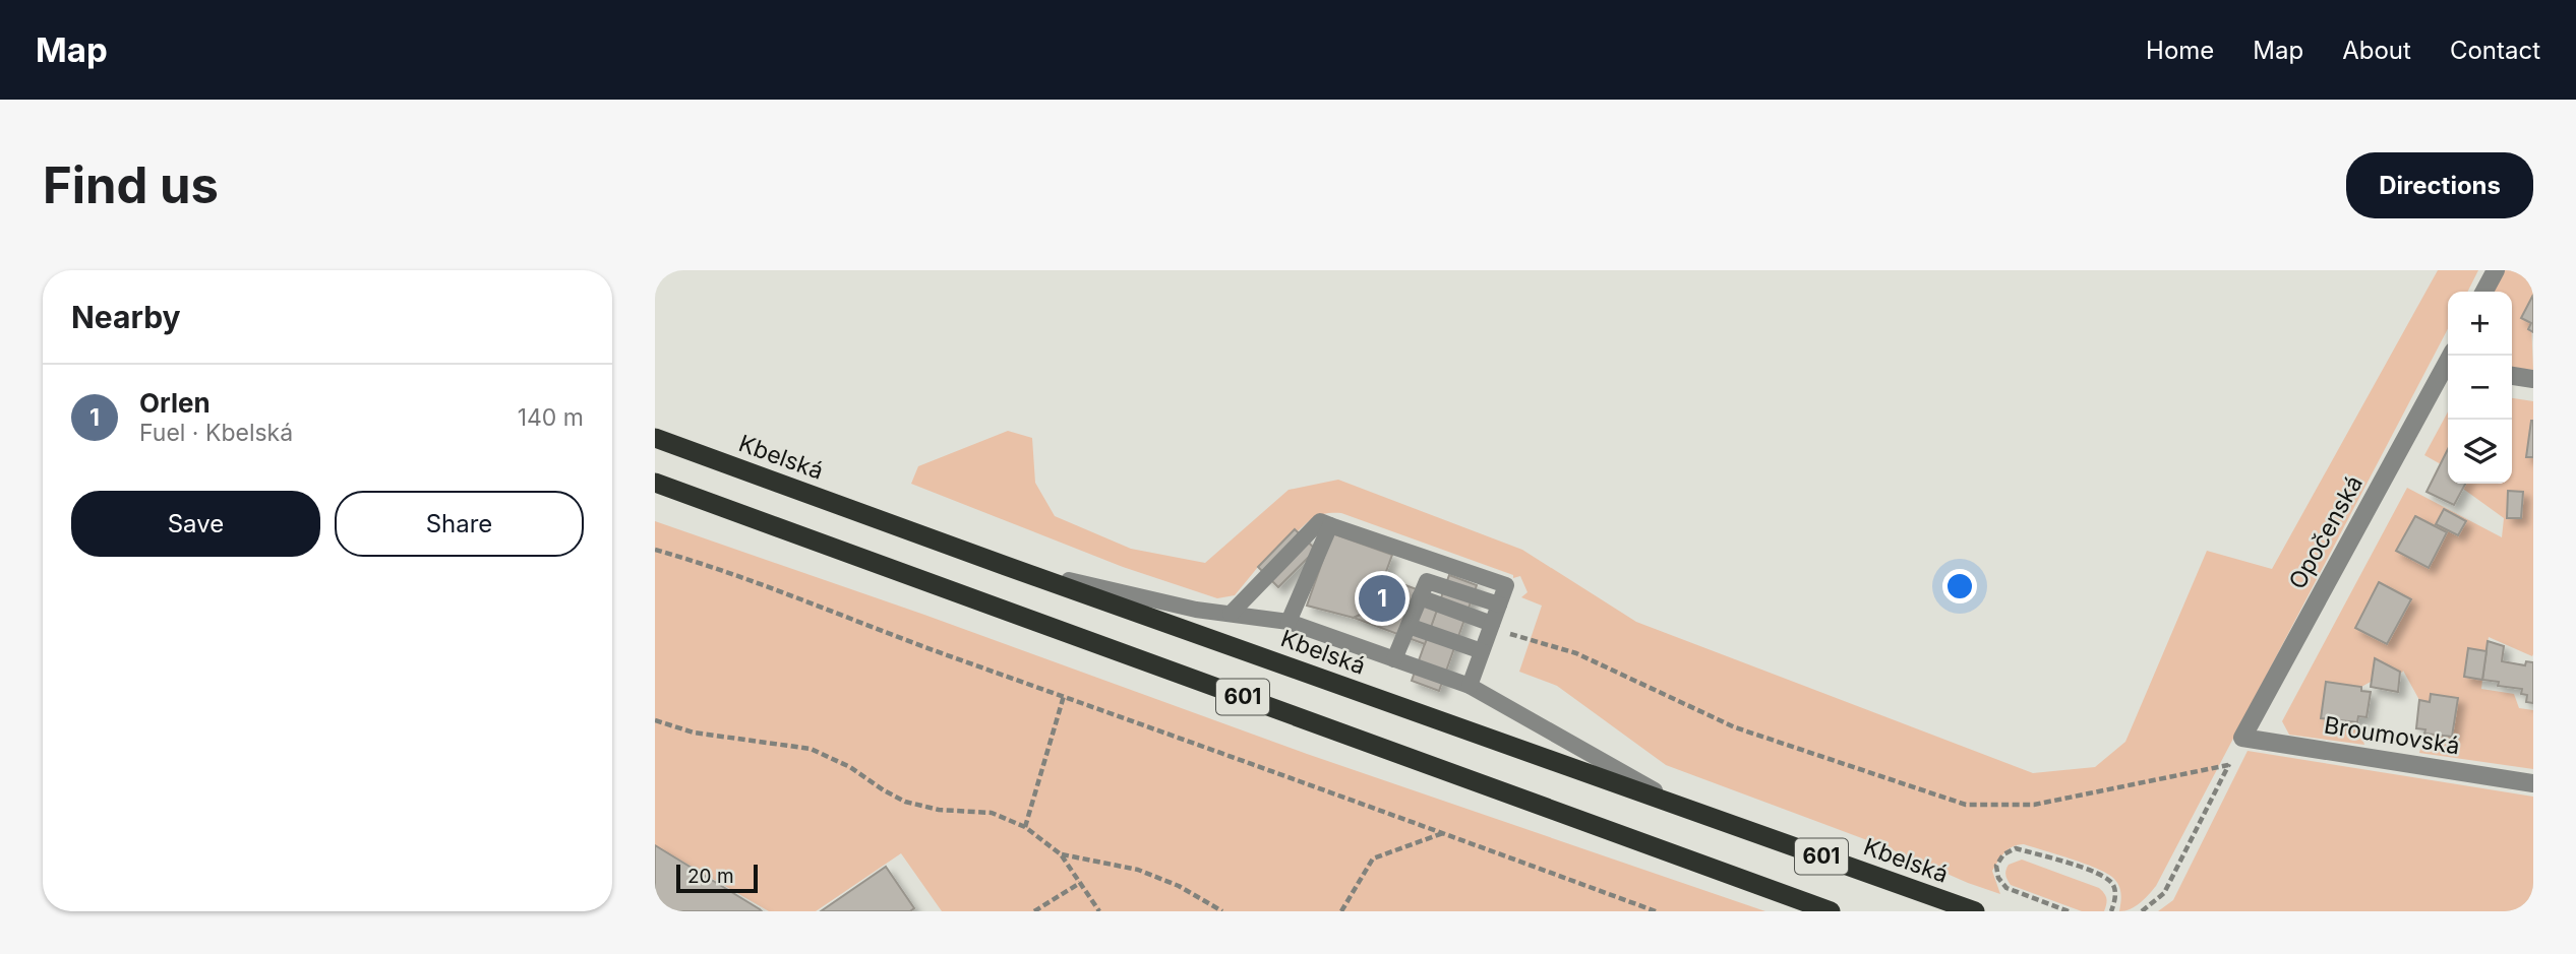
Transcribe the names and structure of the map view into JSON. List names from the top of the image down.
{
  "streets": {
    "highway": ["Kbelská", "601"],
    "street": ["Opočenská", "Broumovská"]
  },
  "crossings": [
    ["Opočenská", "Broumovská"]
  ],
  "scale_bar": "20 m",
  "page": {
    "header": "Map",
    "nav": [
      "Home",
      "Map",
      "About",
      "Contact"
    ],
    "buttons": [
      "Directions",
      ["Save", "Share"]
    ],
    "title": "Find us",
    "heading": "Nearby",
    "map_buttons": ["+", "−"],
    "list": [
      {
        "mark": "1",
        "name": "Orlen",
        "note": "Fuel · Kbelská",
        "value": "140 m"
      }
    ],
    "pins": "1",
    "scale": "20 m"
  }
}
